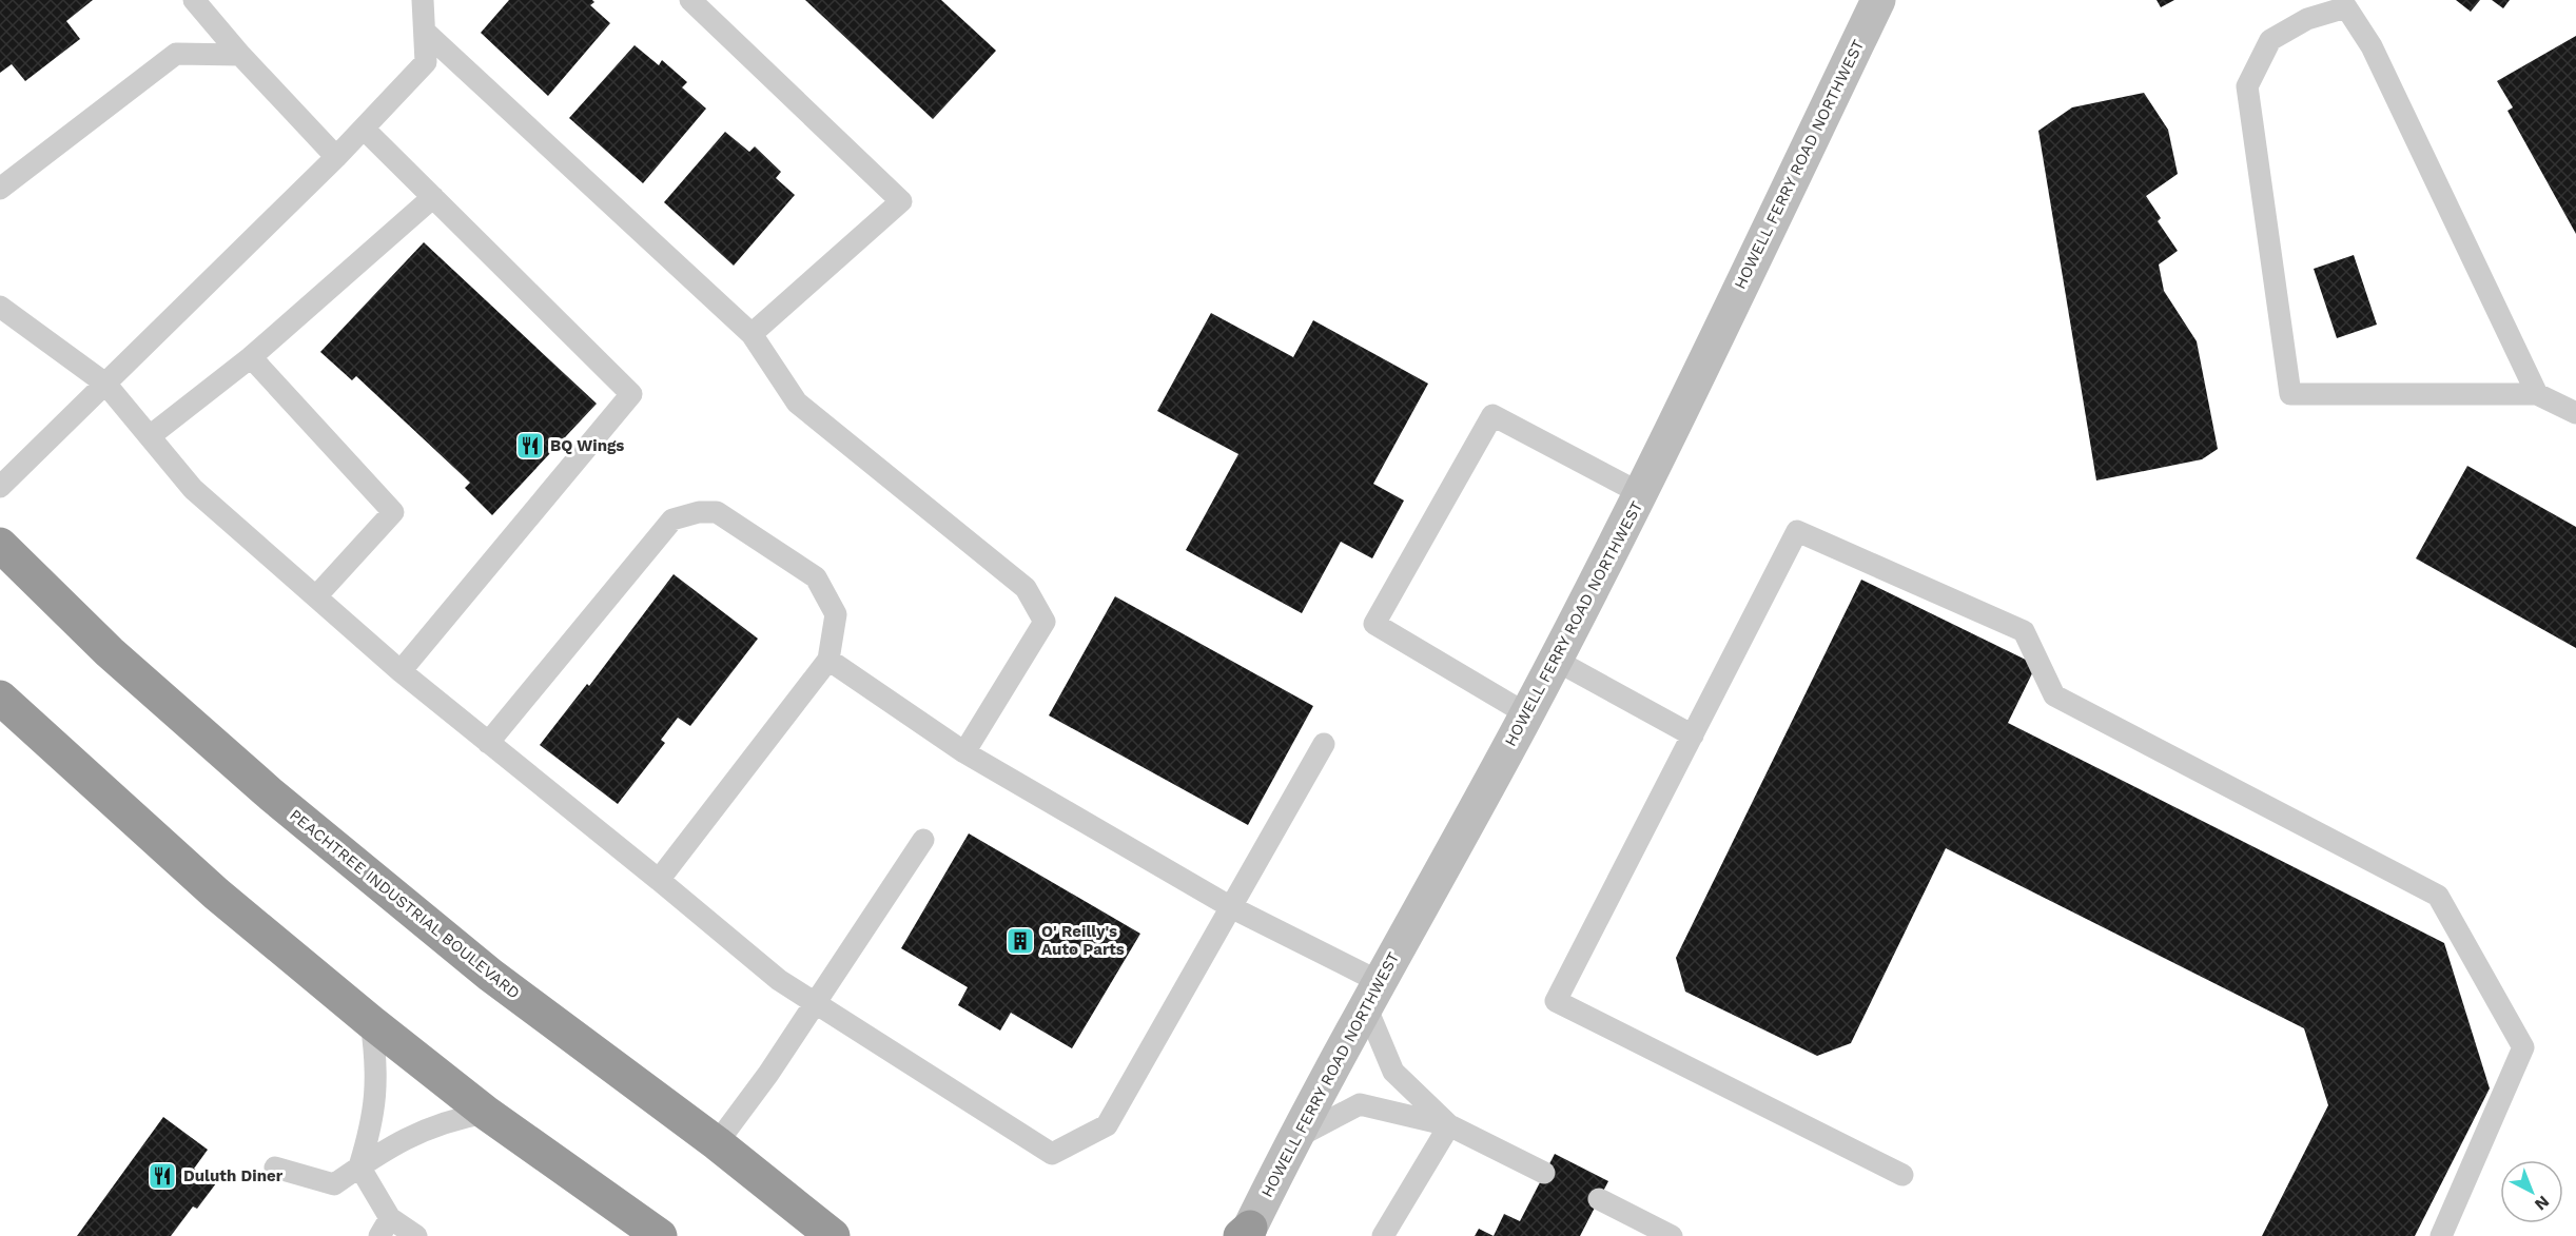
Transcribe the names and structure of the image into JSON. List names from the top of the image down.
{
  "streets": {
    "highway": ["PEACHTREE INDUSTRIAL BOULEVARD"],
    "street": ["HOWELL FERRY ROAD NORTHWEST"]
  },
  "places": {
    "restaurant": ["BQ Wings", "Duluth Diner"],
    "building": ["O' Reilly's Auto Parts"]
  },
  "north": "bottom right"
}
